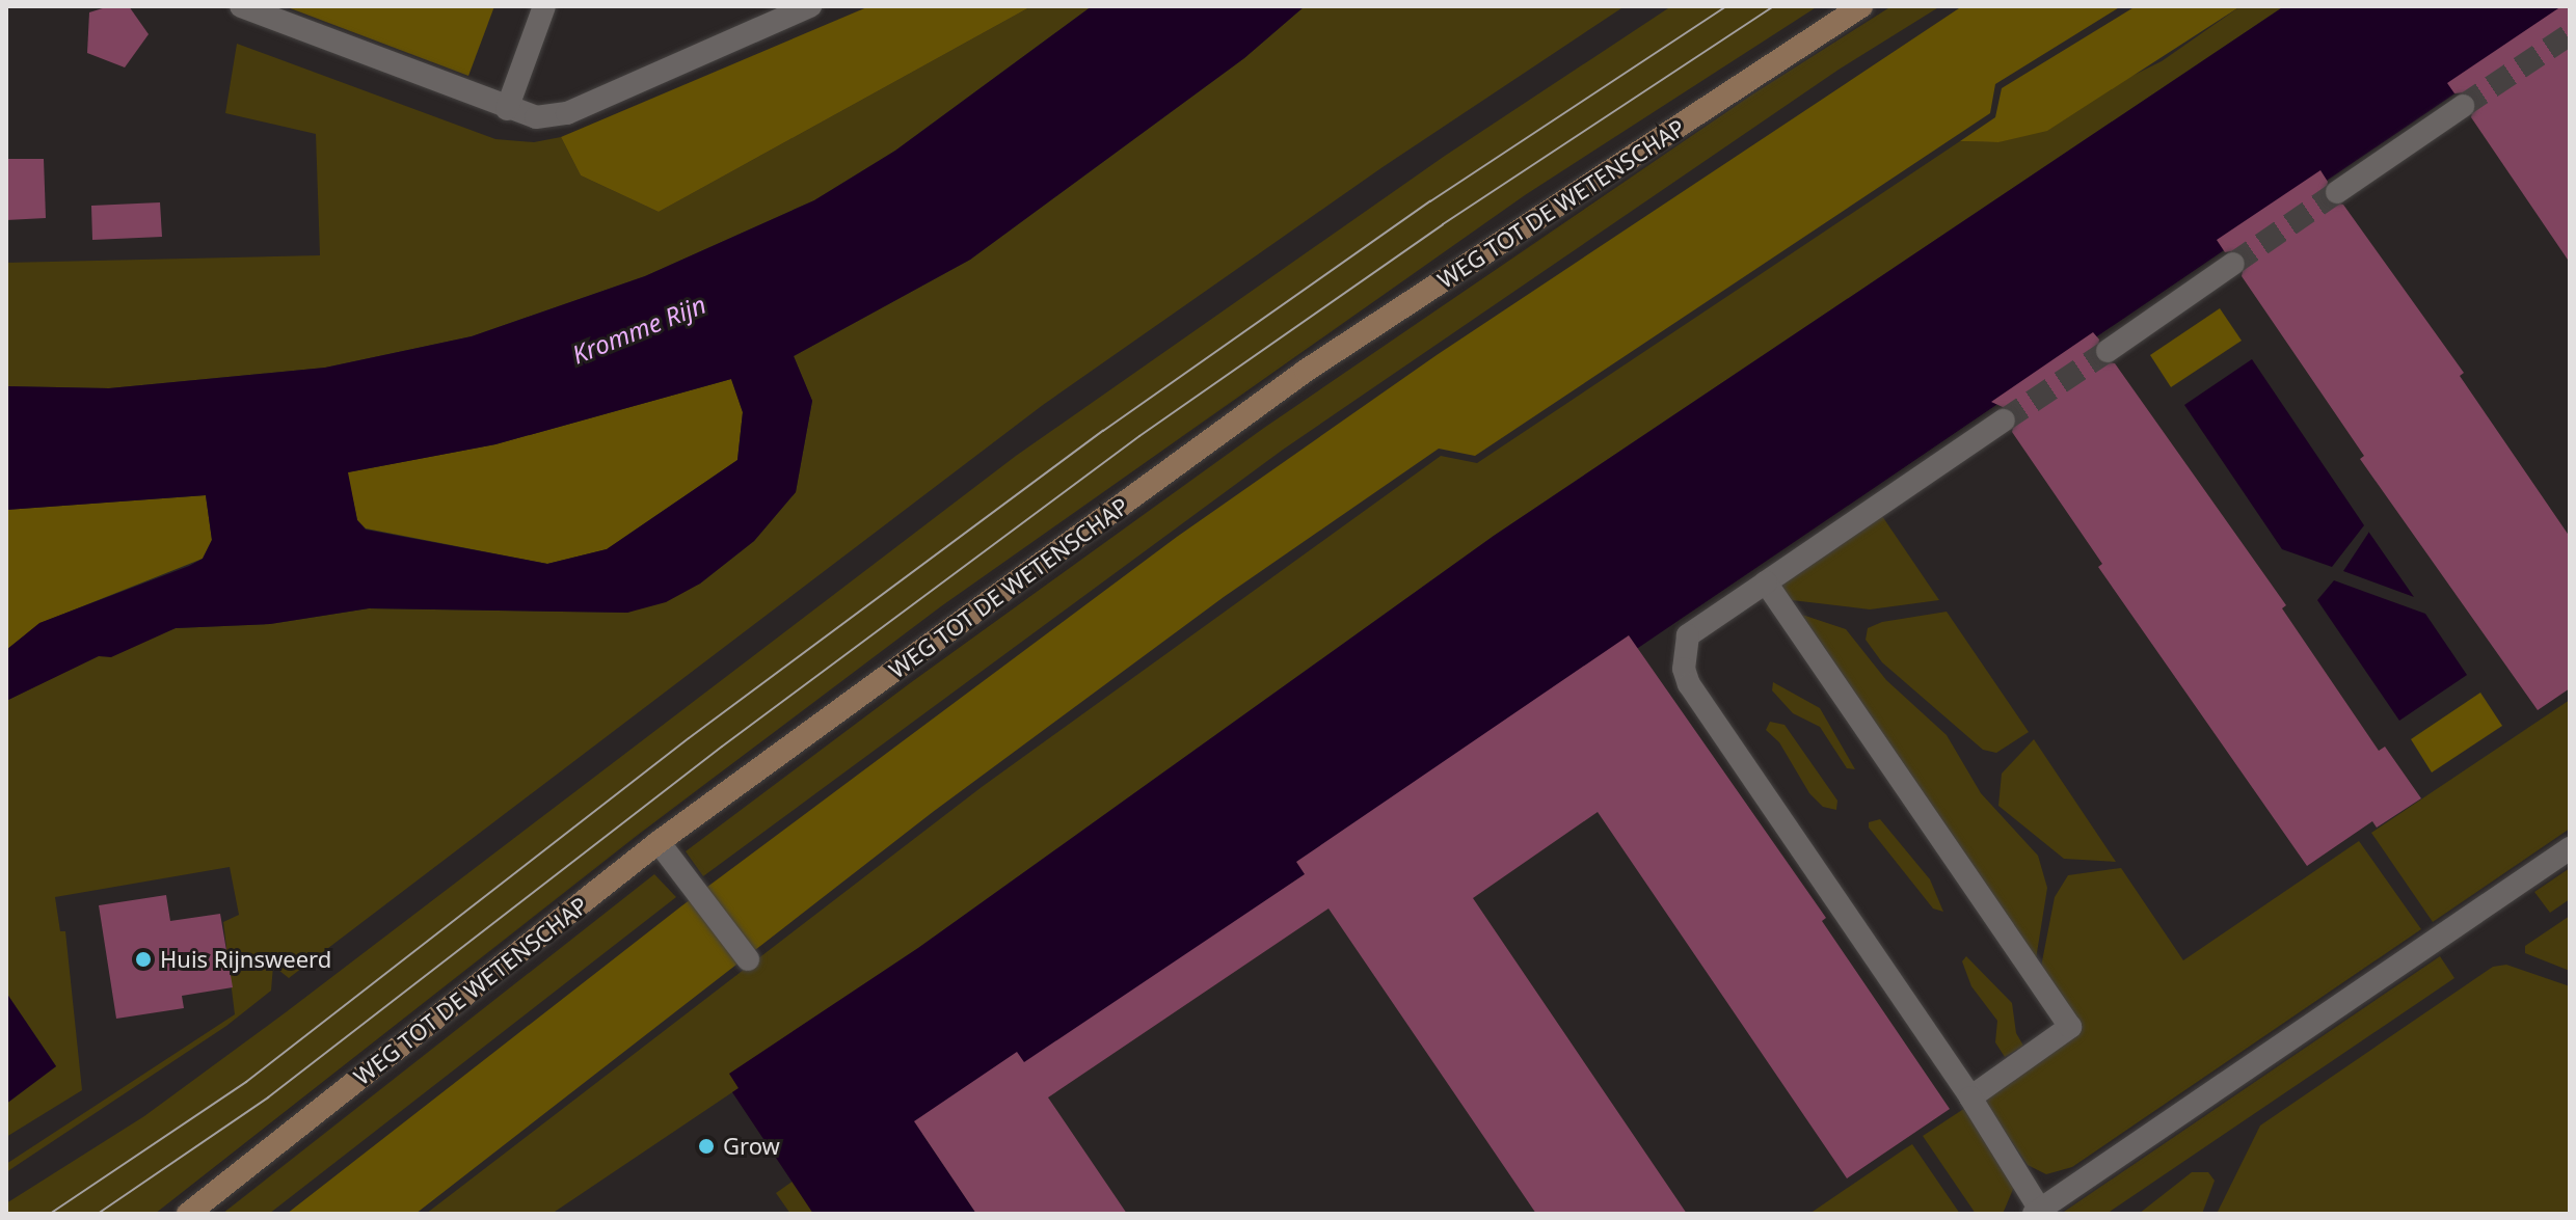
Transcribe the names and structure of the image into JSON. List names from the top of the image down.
{
  "streets": {
    "main road": ["WEG TOT DE WETENSCHAP"]
  },
  "water": ["Kromme Rijn"],
  "places": ["Huis Rijnsweerd", "Grow"]
}
